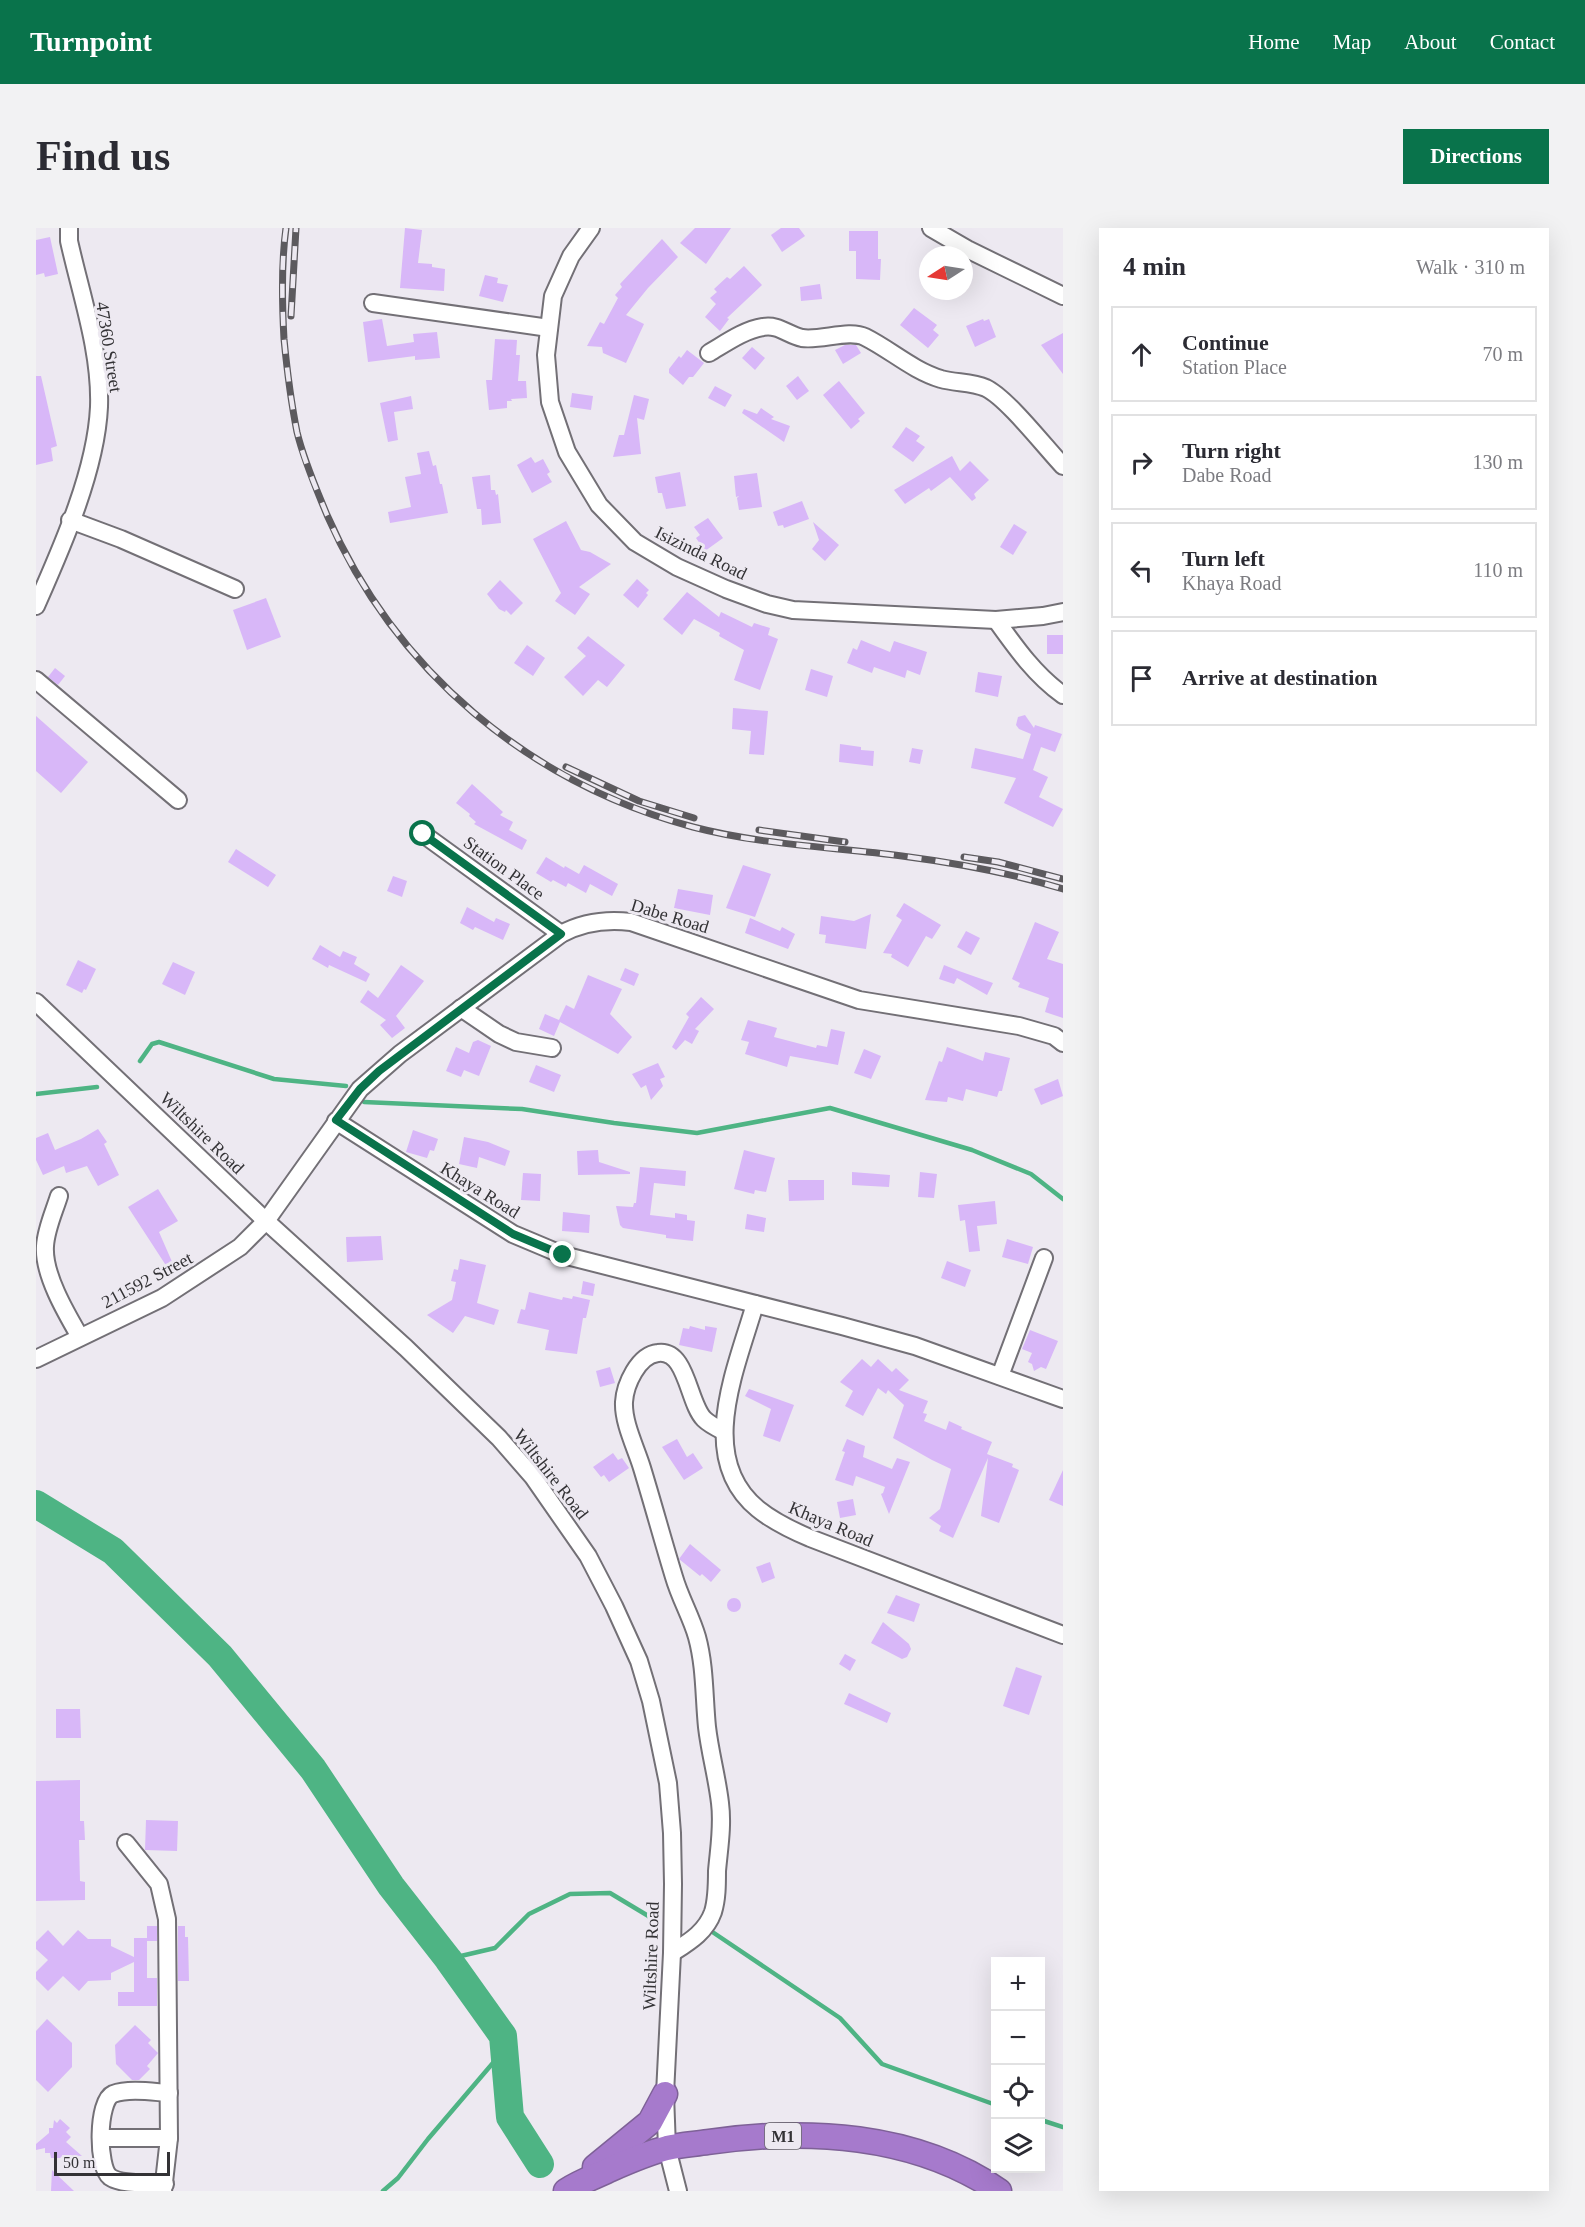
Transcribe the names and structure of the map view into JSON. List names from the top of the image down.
{
  "streets": {
    "highway": ["M1"],
    "street": [
      "47360 Street",
      "Isizinda Road",
      "Station Place",
      "Dabe Road",
      "Wiltshire Road",
      "Khaya Road",
      "211592 Street"
    ]
  },
  "crossings": [
    ["Station Place", "Dabe Road"],
    ["Dabe Road", "Wiltshire Road"],
    ["Dabe Road", "Khaya Road"],
    ["Dabe Road", "211592 Street"],
    ["Wiltshire Road", "211592 Street"],
    ["Wiltshire Road", "M1"]
  ],
  "scale_bar": "50 m",
  "north": "left",
  "page": {
    "header": "Turnpoint",
    "nav": [
      "Home",
      "Map",
      "About",
      "Contact"
    ],
    "buttons": "Directions",
    "title": "Find us",
    "heading": ["4 min", "Walk · 310 m"],
    "list": [
      ["Continue", "Station Place", "70 m"],
      ["Turn right", "Dabe Road", "130 m"],
      ["Turn left", "Khaya Road", "110 m"],
      "Arrive at destination"
    ],
    "map_buttons": ["+", "−"],
    "scale": "50 m"
  }
}
